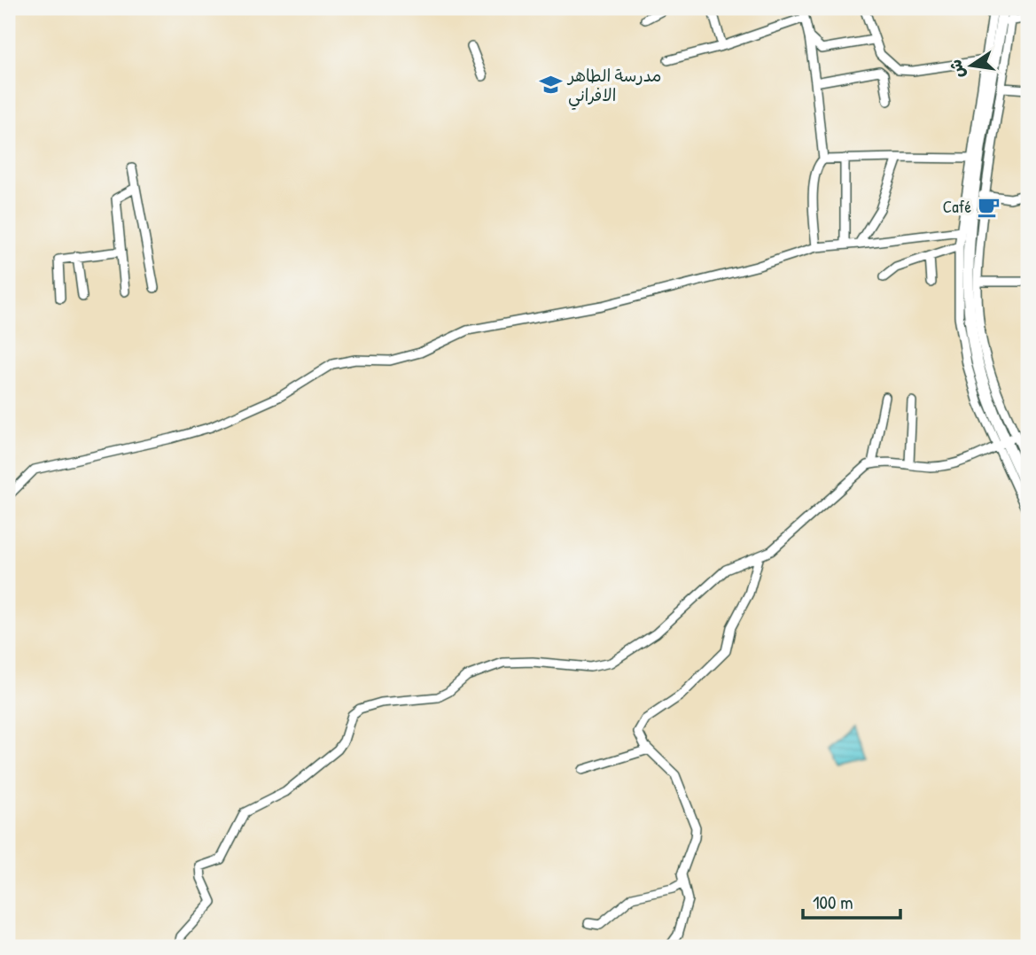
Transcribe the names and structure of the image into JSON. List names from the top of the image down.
{
  "places": {
    "school or university": ["مدرسة الطاهر الافراني"],
    "cafe": ["Café"]
  },
  "scale_bar": "100 m",
  "north": "left"
}
